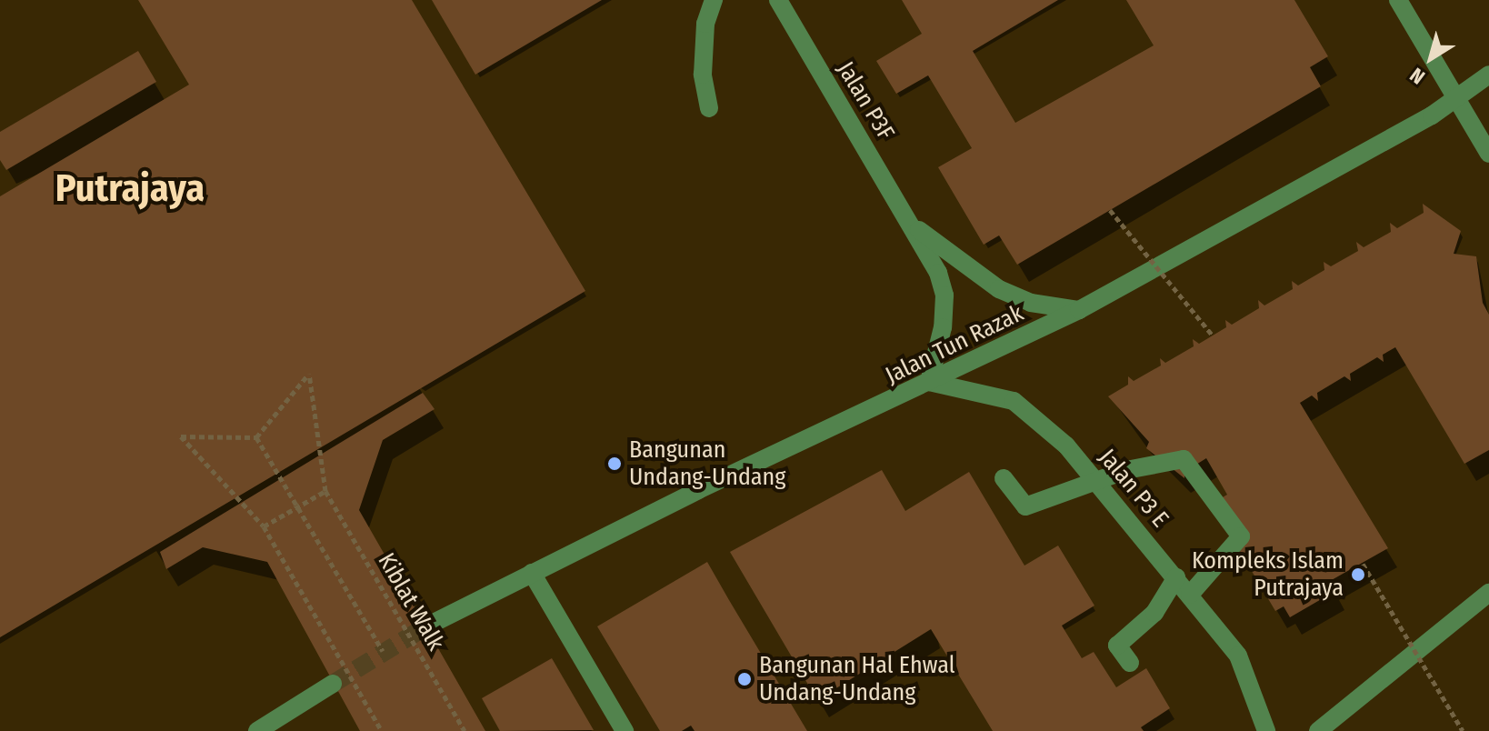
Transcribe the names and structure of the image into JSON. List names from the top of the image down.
{
  "streets": {
    "street": ["Jalan P3F", "Jalan Tun Razak", "Jalan P3 E"],
    "path": ["Kiblat Walk"]
  },
  "crossings": [
    ["Jalan P3F", "Jalan Tun Razak"],
    ["Jalan P3F", "Jalan P3 E"],
    ["Jalan Tun Razak", "Jalan P3 E"]
  ],
  "districts": ["Putrajaya"],
  "places": ["Bangunan Undang-Undang", "Kompleks Islam Putrajaya", "Bangunan Hal Ehwal Undang-Undang"],
  "north": "bottom left"
}
